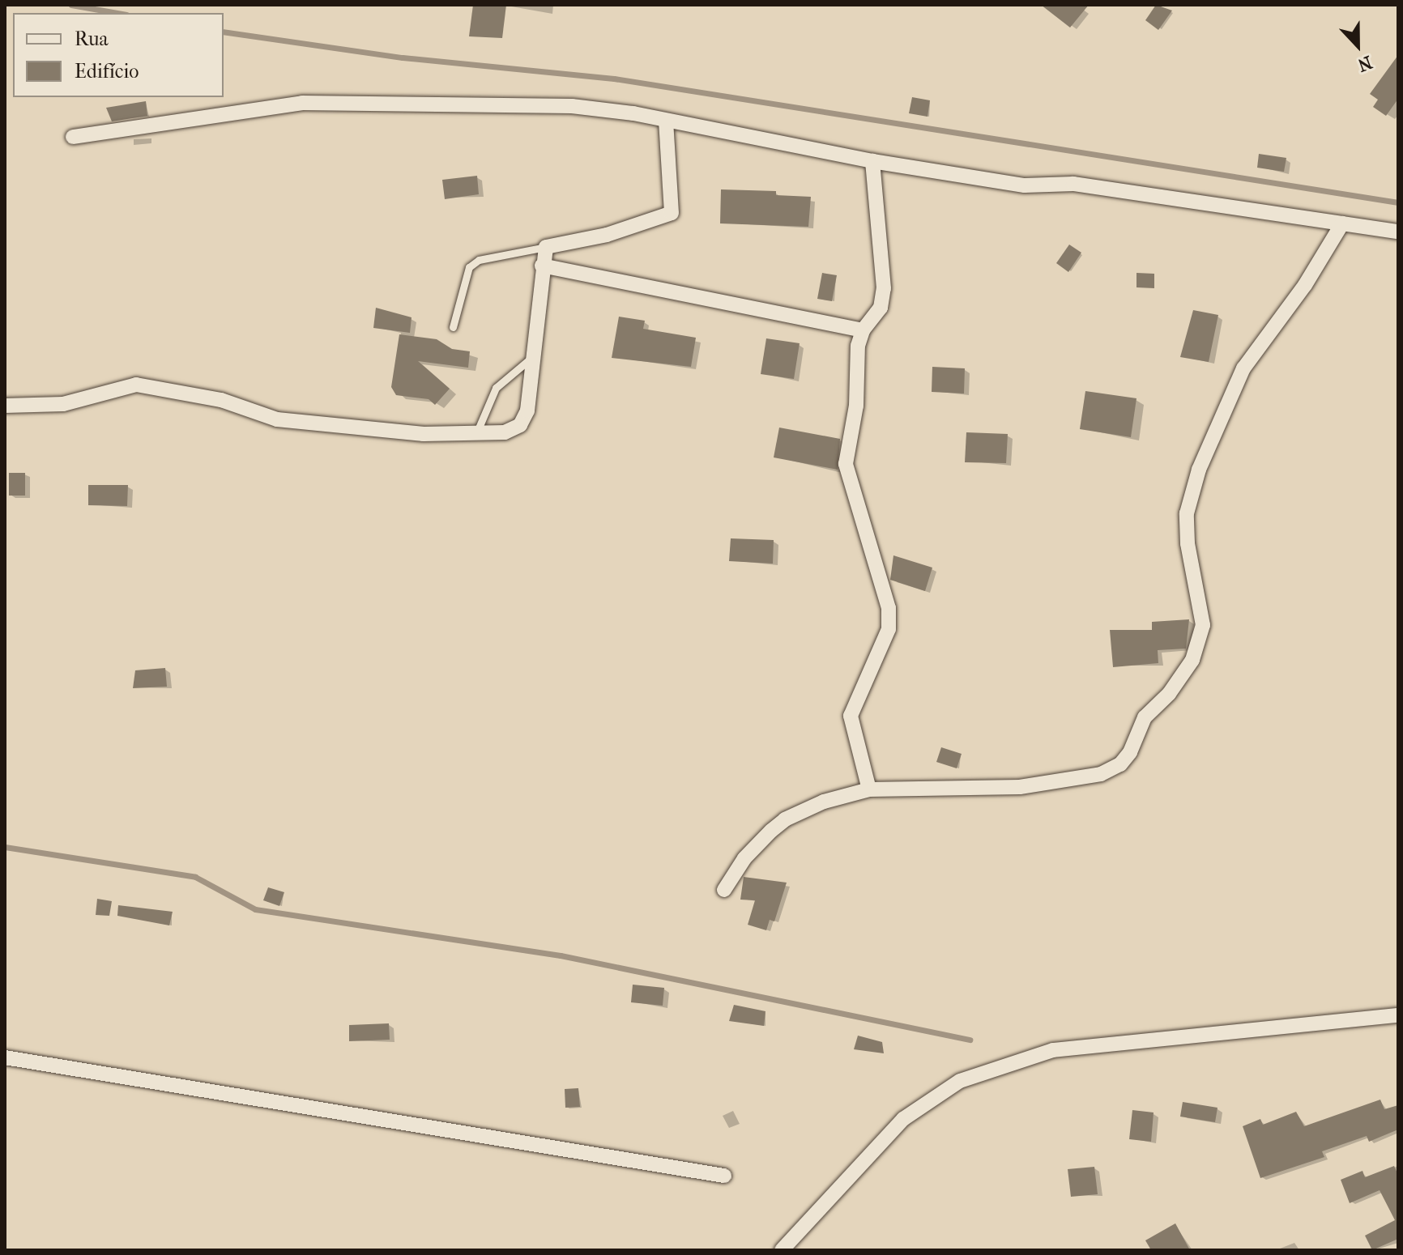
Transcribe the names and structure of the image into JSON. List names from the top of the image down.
{
  "legend": ["Rua", "Edifício"],
  "north": "bottom"
}
